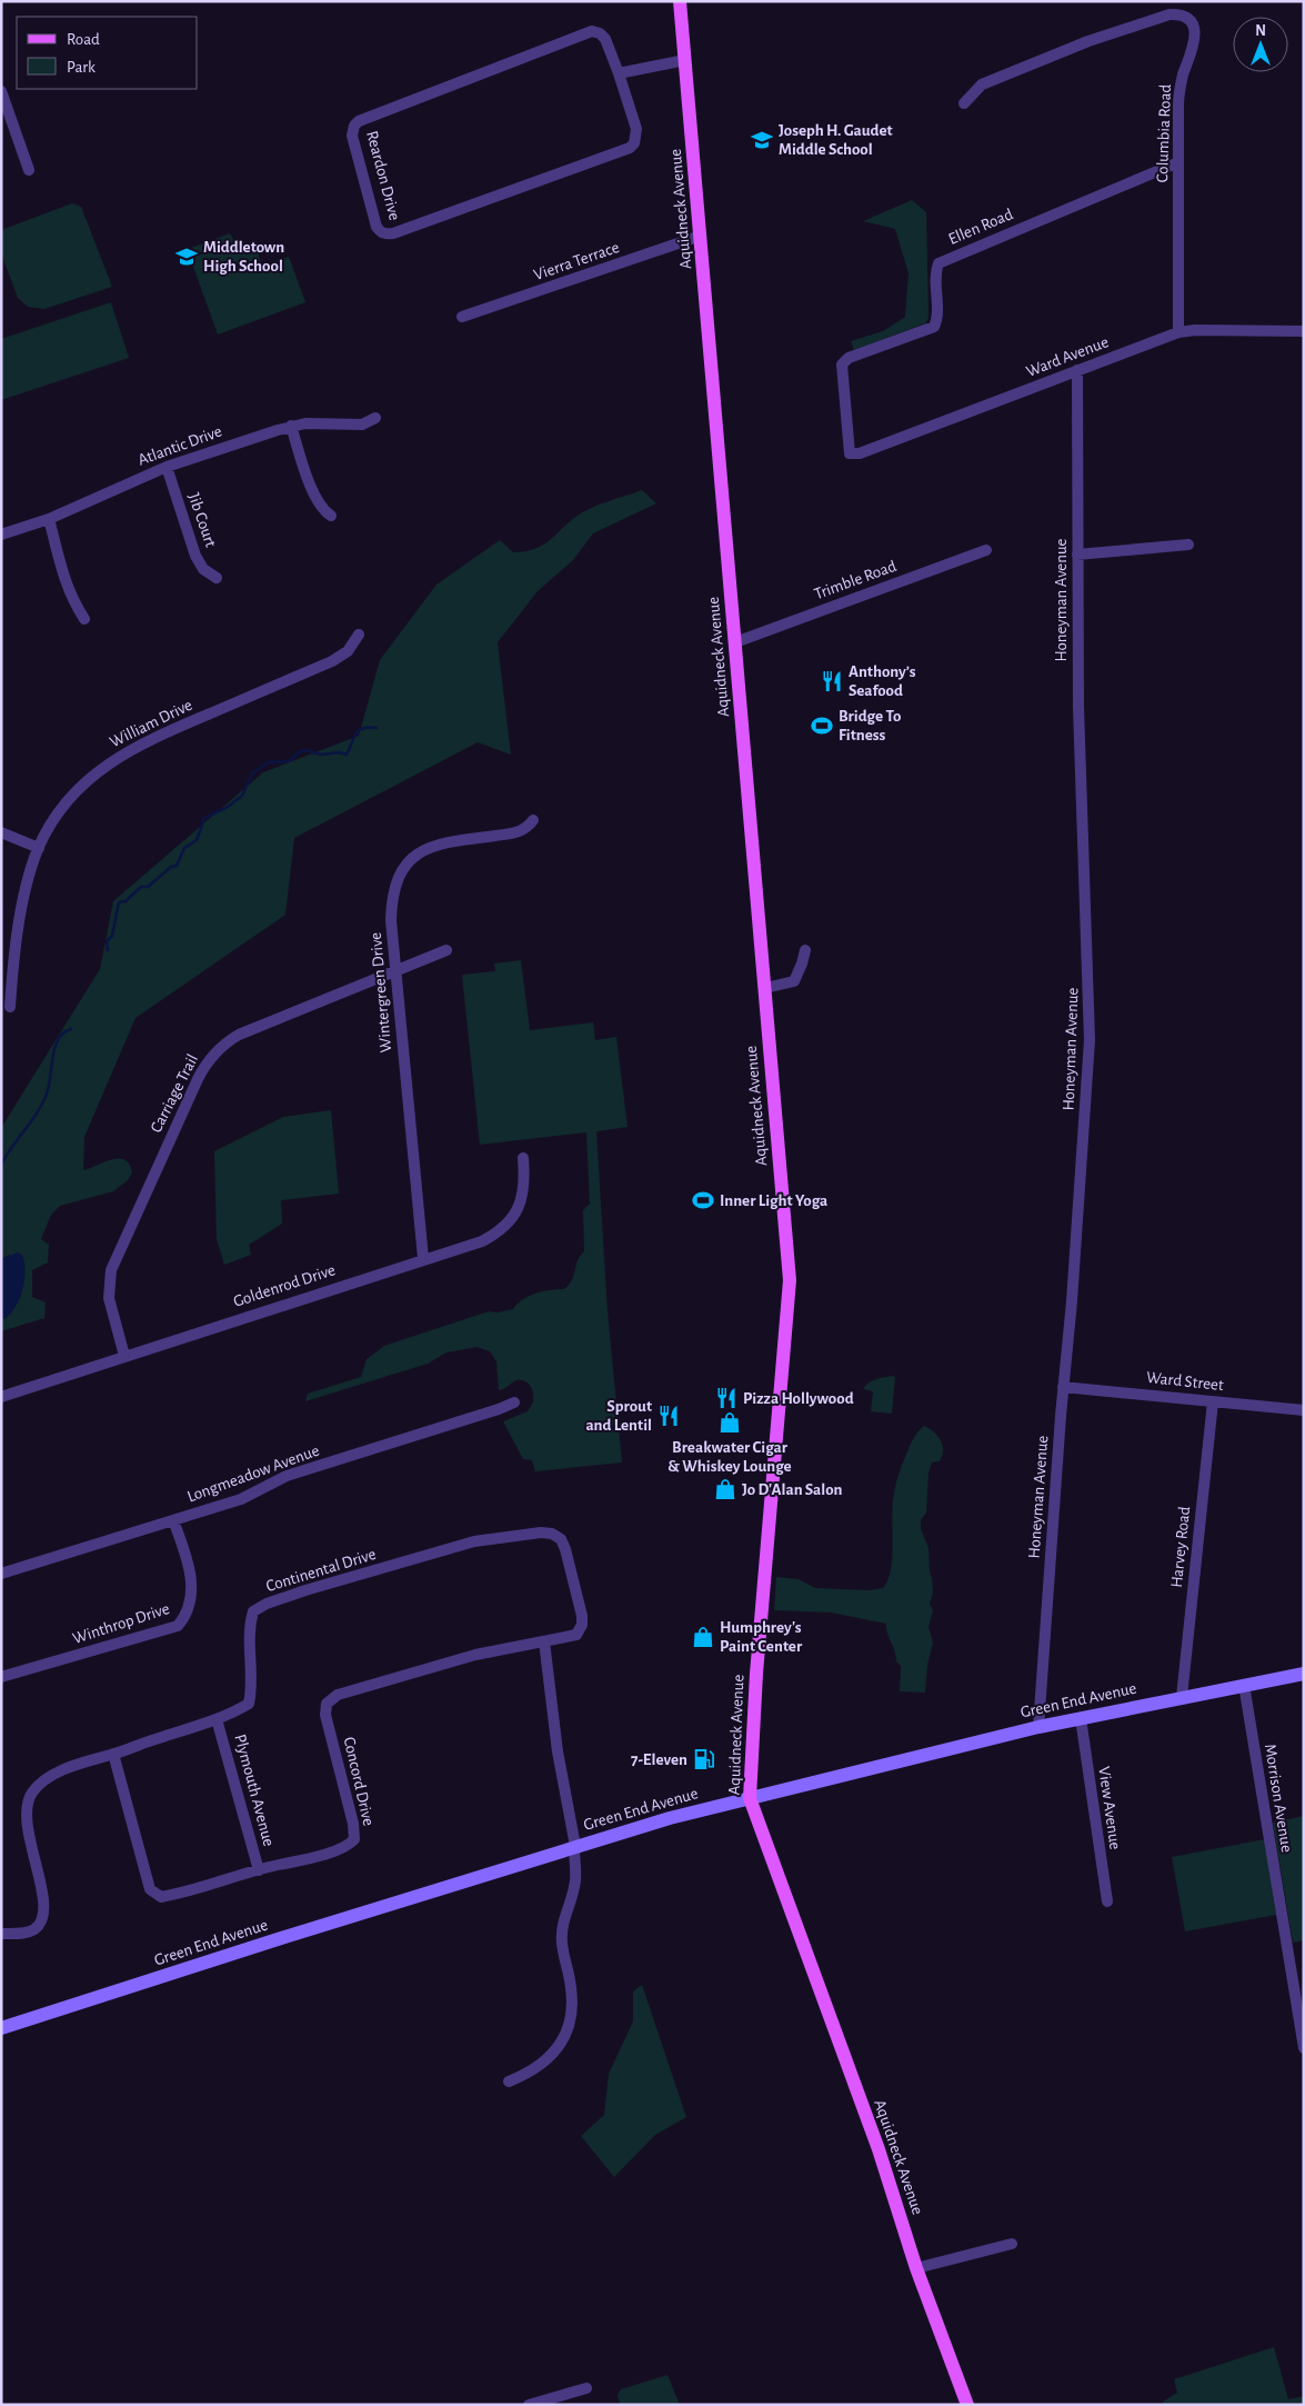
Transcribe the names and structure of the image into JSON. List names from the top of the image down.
{
  "streets": {
    "main road": ["Aquidneck Avenue", "Green End Avenue"],
    "street": [
      "Columbia Road",
      "Reardon Drive",
      "Ellen Road",
      "Vierra Terrace",
      "Ward Avenue",
      "Atlantic Drive",
      "Jib Court",
      "Trimble Road",
      "Honeyman Avenue",
      "William Drive",
      "Wintergreen Drive",
      "Carriage Trail",
      "Goldenrod Drive",
      "Ward Street",
      "Longmeadow Avenue",
      "Harvey Road",
      "Continental Drive",
      "Winthrop Drive",
      "Concord Drive",
      "Plymouth Avenue",
      "Morrison Avenue",
      "View Avenue"
    ]
  },
  "crossings": [
    ["Columbia Road", "Ellen Road"],
    ["Columbia Road", "Ward Avenue"],
    ["Aquidneck Avenue", "Vierra Terrace"],
    ["Aquidneck Avenue", "Trimble Road"],
    ["Aquidneck Avenue", "Green End Avenue"],
    ["Ellen Road", "Ward Avenue"],
    ["Ward Avenue", "Honeyman Avenue"],
    ["Atlantic Drive", "Jib Court"],
    ["Honeyman Avenue", "Ward Street"],
    ["Honeyman Avenue", "Green End Avenue"],
    ["Wintergreen Drive", "Carriage Trail"],
    ["Wintergreen Drive", "Goldenrod Drive"],
    ["Carriage Trail", "Goldenrod Drive"],
    ["Ward Street", "Harvey Road"],
    ["Longmeadow Avenue", "Winthrop Drive"],
    ["Harvey Road", "Green End Avenue"],
    ["Continental Drive", "Concord Drive"],
    ["Continental Drive", "Plymouth Avenue"],
    ["Green End Avenue", "Morrison Avenue"],
    ["Green End Avenue", "View Avenue"],
    ["Concord Drive", "Plymouth Avenue"]
  ],
  "places": {
    "school or university": ["Joseph H. Gaudet Middle School", "Middletown High School"],
    "restaurant": ["Anthony’s Seafood", "Pizza Hollywood", "Sprout and Lentil"],
    "sports": ["Bridge To Fitness", "Inner Light Yoga"],
    "shop": ["Breakwater Cigar & Whiskey Lounge", "Jo D'Alan Salon", "Humphrey's Paint Center"],
    "fuel station": ["7-Eleven"]
  },
  "legend": ["Road", "Park"],
  "north": "top"
}
